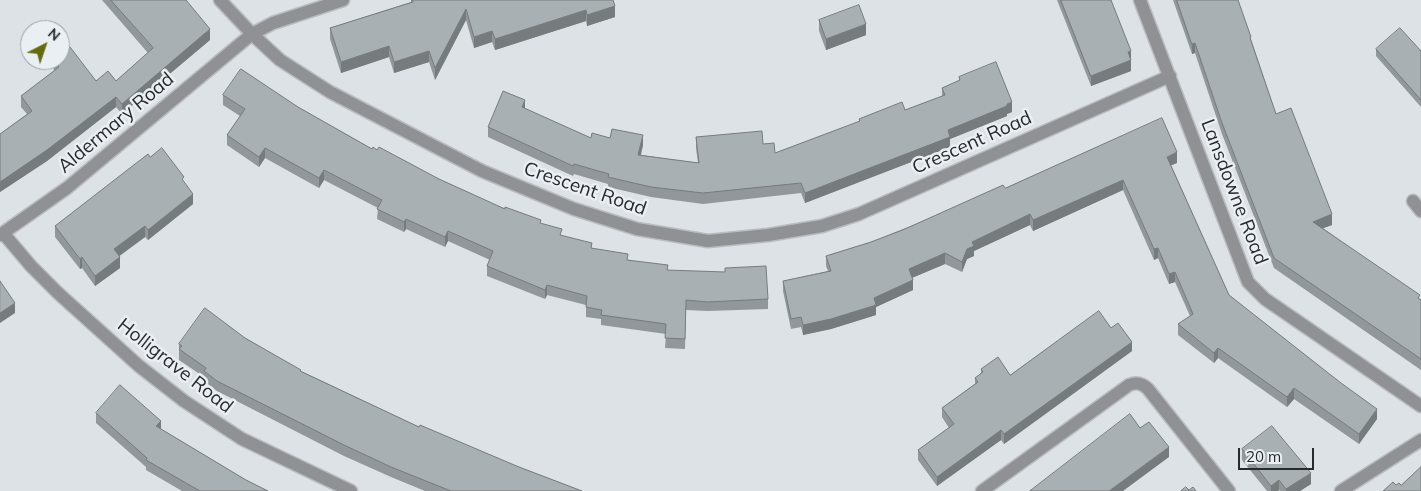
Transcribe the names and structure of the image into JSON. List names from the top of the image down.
{
  "streets": {
    "street": [
      "Aldermary Road",
      "Crescent Road",
      "Lansdowne Road",
      "Holligrave Road"
    ]
  },
  "crossings": [
    ["Aldermary Road", "Crescent Road"],
    ["Aldermary Road", "Holligrave Road"],
    ["Crescent Road", "Lansdowne Road"]
  ],
  "scale_bar": "20 m",
  "north": "top right"
}
